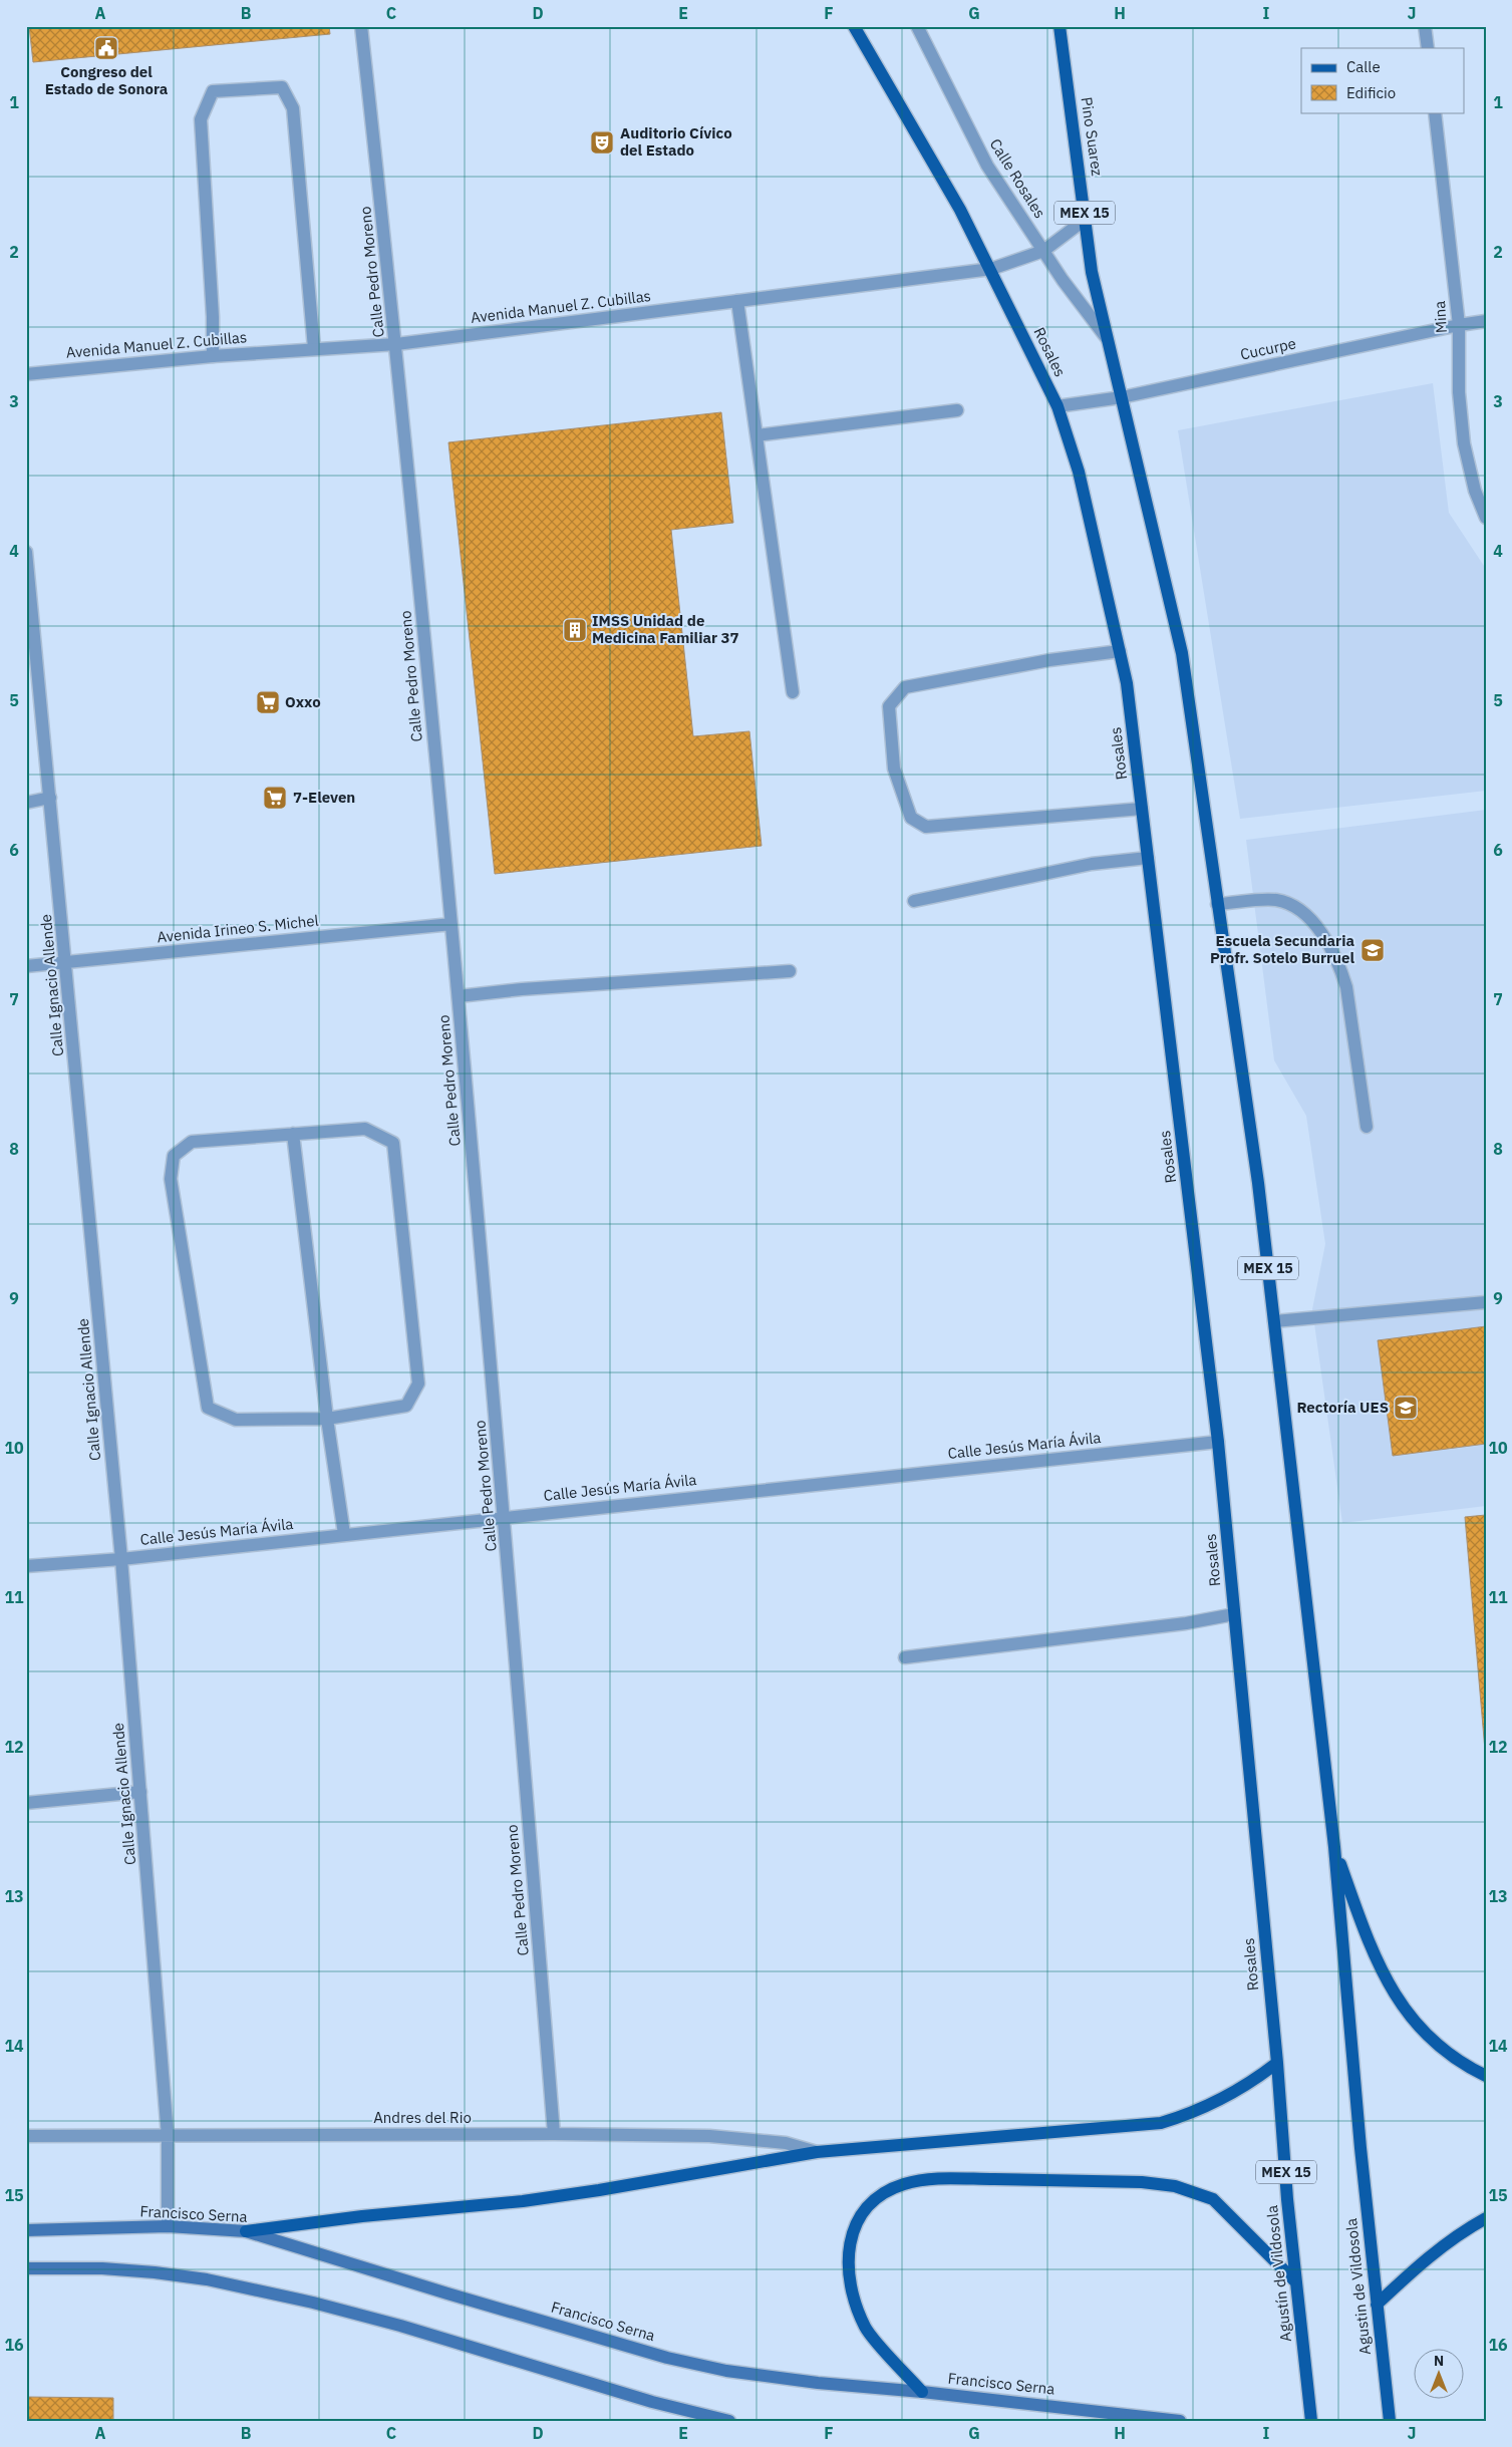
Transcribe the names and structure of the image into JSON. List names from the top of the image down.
{
  "streets": {
    "main road": [
      "Pino Suarez",
      "MEX 15",
      "Rosales",
      "Francisco Serna",
      "Agustín de Vildosola",
      "Agustin de Vildosola"
    ],
    "street": [
      "Calle Rosales",
      "Calle Pedro Moreno",
      "Avenida Manuel Z. Cubillas",
      "Mina",
      "Cucurpe",
      "Avenida Irineo S. Michel",
      "Calle Ignacio Allende",
      "Calle Jesús María Ávila",
      "Andres del Rio"
    ]
  },
  "crossings": [
    ["Pino Suarez", "Calle Rosales"],
    ["Pino Suarez", "MEX 15"],
    ["Pino Suarez", "Avenida Manuel Z. Cubillas"],
    ["Pino Suarez", "Cucurpe"],
    ["Calle Rosales", "Avenida Manuel Z. Cubillas"],
    ["MEX 15", "Avenida Manuel Z. Cubillas"],
    ["MEX 15", "Cucurpe"],
    ["MEX 15", "Rosales"],
    ["MEX 15", "Agustin de Vildosola"],
    ["Calle Pedro Moreno", "Avenida Manuel Z. Cubillas"],
    ["Calle Pedro Moreno", "Avenida Irineo S. Michel"],
    ["Calle Pedro Moreno", "Calle Jesús María Ávila"],
    ["Calle Pedro Moreno", "Andres del Rio"],
    ["Avenida Manuel Z. Cubillas", "Rosales"],
    ["Mina", "Cucurpe"],
    ["Cucurpe", "Rosales"],
    ["Rosales", "Calle Jesús María Ávila"],
    ["Rosales", "Agustín de Vildosola"],
    ["Avenida Irineo S. Michel", "Calle Ignacio Allende"],
    ["Calle Ignacio Allende", "Calle Jesús María Ávila"],
    ["Calle Ignacio Allende", "Andres del Rio"],
    ["Calle Ignacio Allende", "Francisco Serna"]
  ],
  "places": {
    "public building": ["Congreso del Estado de Sonora"],
    "theatre": ["Auditorio Cívico del Estado"],
    "building": ["IMSS Unidad de Medicina Familiar 37"],
    "supermarket": ["Oxxo", "7-Eleven"],
    "school or university": ["Escuela Secundaria Profr. Sotelo Burruel", "Rectoría UES"]
  },
  "legend": ["Calle", "Edificio"],
  "north": "top",
  "grid": {
    "columns": [
      "A",
      "B",
      "C",
      "D",
      "E",
      "F",
      "G",
      "H",
      "I",
      "J"
    ],
    "rows": [
      "1",
      "2",
      "3",
      "4",
      "5",
      "6",
      "7",
      "8",
      "9",
      "10",
      "11",
      "12",
      "13",
      "14",
      "15",
      "16"
    ]
  }
}
